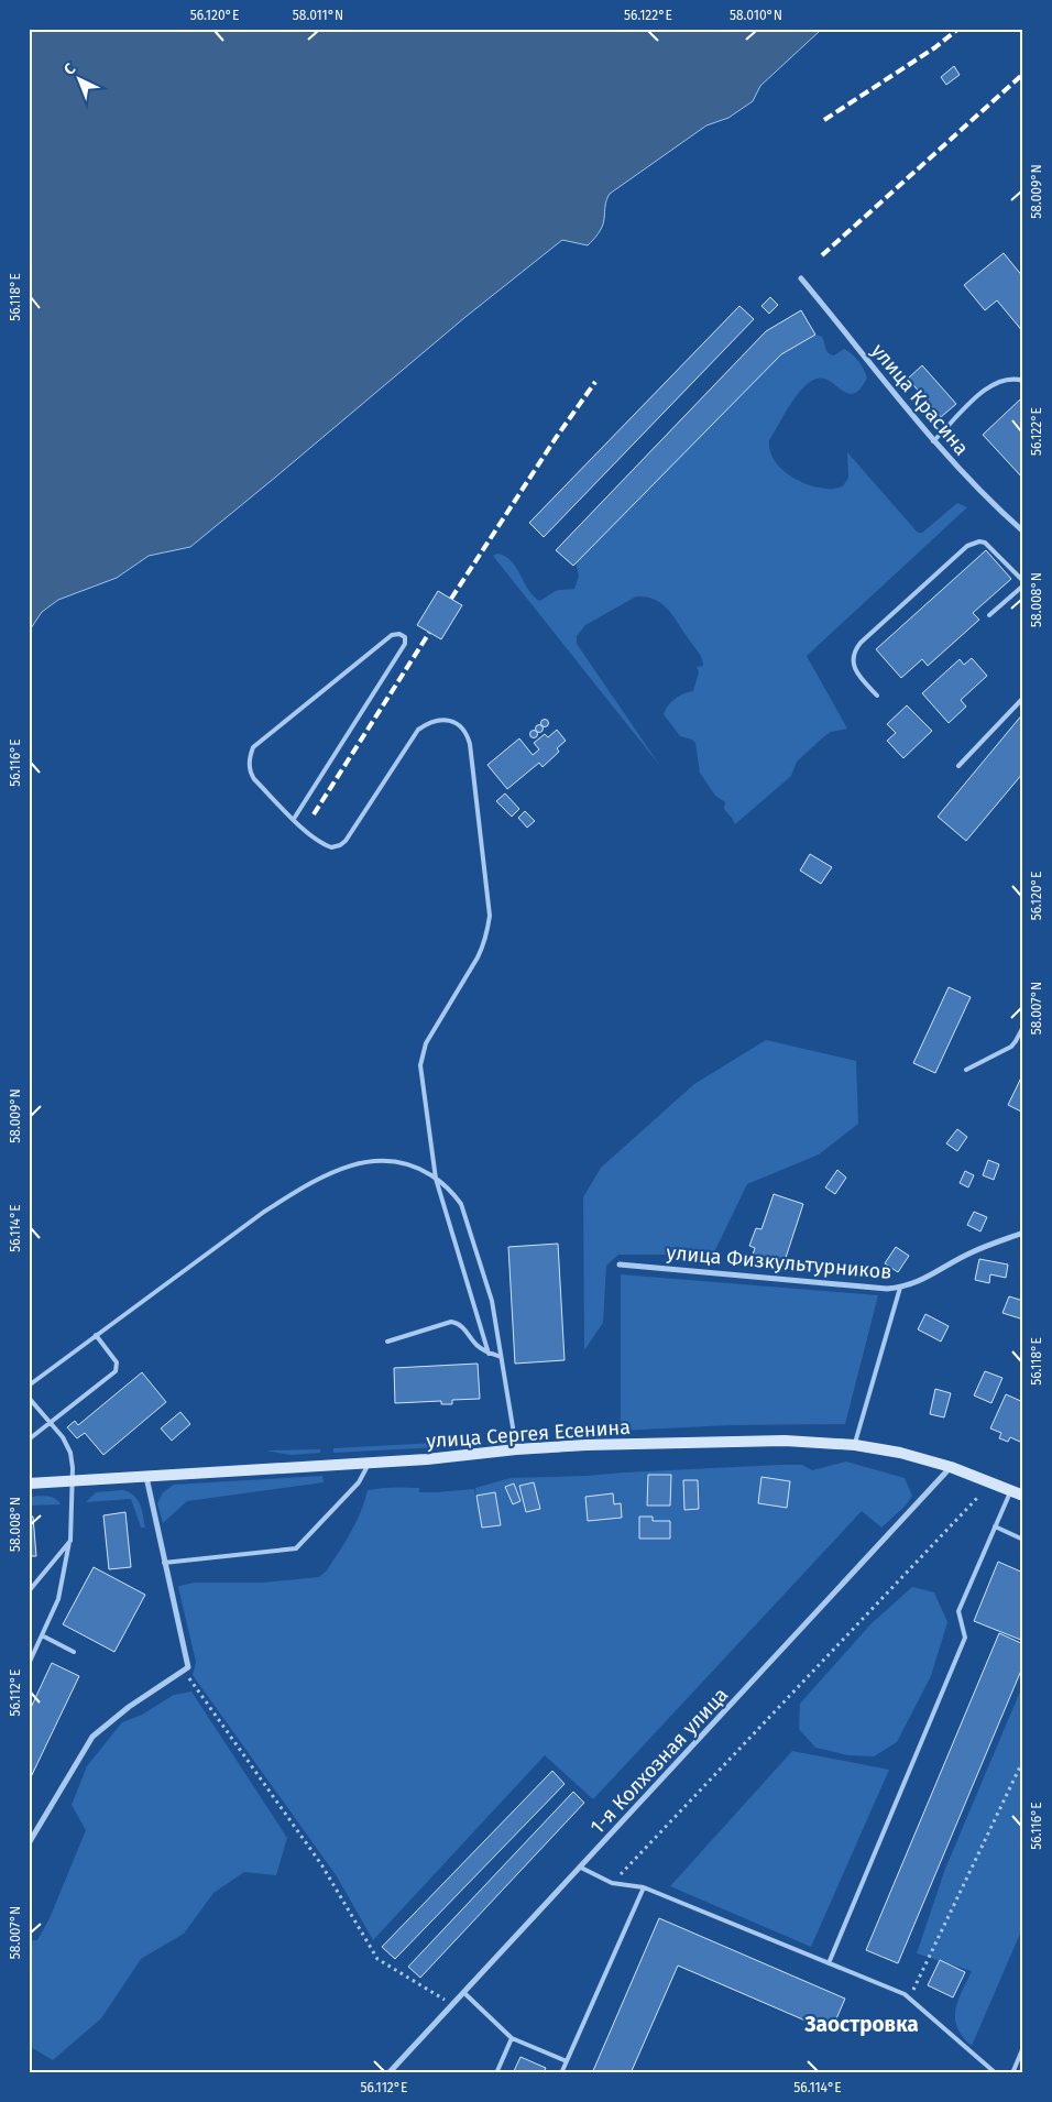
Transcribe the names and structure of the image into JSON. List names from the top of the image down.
{
  "streets": {
    "street": [
      "улица Красина",
      "улица Физкультурников",
      "улица Сергея Есенина",
      "1-я Колхозная улица"
    ]
  },
  "crossings": [
    ["улица Сергея Есенина", "1-я Колхозная улица"]
  ],
  "districts": ["Заостровка"],
  "north": "top left",
  "coordinates": [
    "56.120°E",
    "58.011°N",
    "56.122°E",
    "58.010°N",
    "58.009°N",
    "56.118°E",
    "58.008°N",
    "56.116°E",
    "58.007°N",
    "56.114°E",
    "56.112°E"
  ]
}
